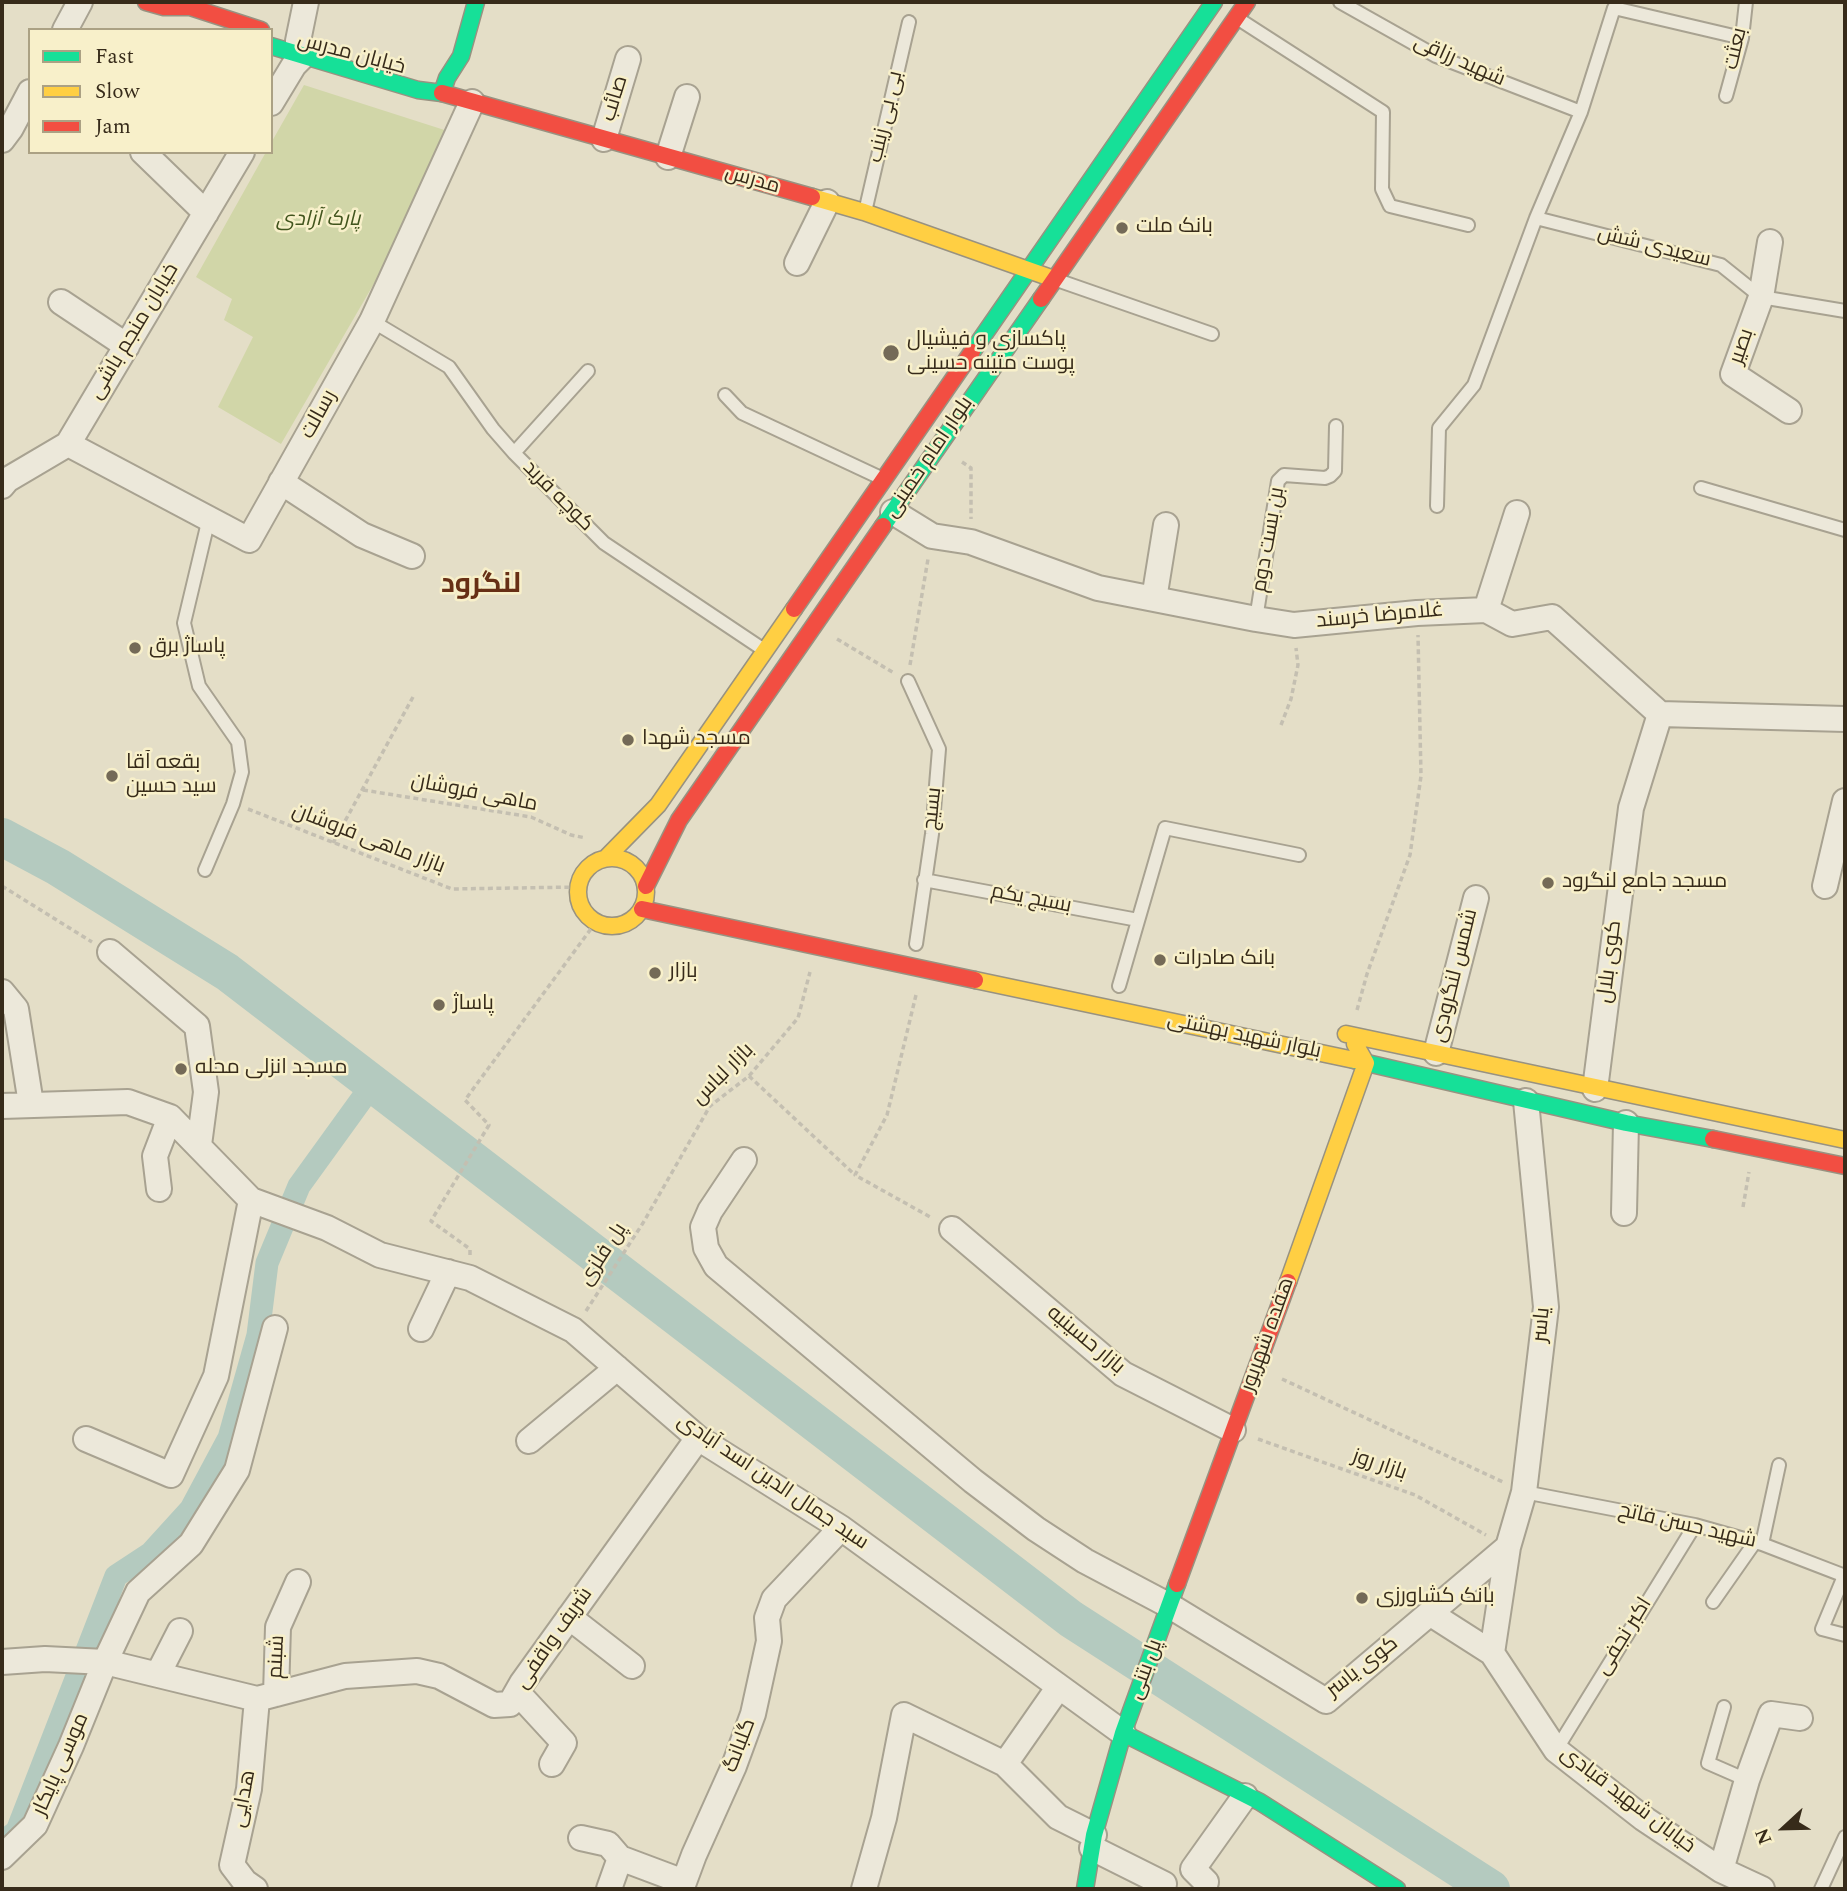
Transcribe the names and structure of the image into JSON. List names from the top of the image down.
{
  "streets": {
    "main road": [
      "خیابان مدرس",
      "مدرس",
      "بلوار امام خمینی",
      "بلوار شهید بهشتی",
      "هفده شهریور",
      "پل بتنی"
    ],
    "street": [
      "صائب",
      "خیابان منجم باشی",
      "بصیر",
      "رسالت",
      "غلامرضا خرسند",
      "کوی بلال",
      "شمس لنگرودی",
      "یاسر",
      "بازار حسینیه",
      "سید جمال الدین اسد آبادی",
      "شریف واقفی",
      "شبنم",
      "کوی یاسر",
      "گلبانگ",
      "موسی پایکار",
      "هدایی",
      "خیابان شهید قبادی"
    ],
    "lane": [
      "بعثت",
      "شهید رزاقی",
      "بی بی زینب",
      "سعیدی شش",
      "کوچه فرید",
      "بن بست دوم",
      "بسیج",
      "بسیج یکم",
      "شهید حسن فاتح",
      "اکبر نجفی"
    ],
    "path": [
      "ماهی فروشان",
      "بازار ماهی فروشان",
      "بازار لباس",
      "پل فلزی",
      "بازار روز"
    ]
  },
  "crossings": [
    ["خیابان مدرس", "مدرس"],
    ["خیابان مدرس", "رسالت"],
    ["صائب", "مدرس"],
    ["بی بی زینب", "مدرس"],
    ["مدرس", "رسالت"],
    ["مدرس", "بلوار امام خمینی"],
    ["سعیدی شش", "بصیر"],
    ["خیابان منجم باشی", "رسالت"],
    ["رسالت", "کوچه فرید"],
    ["بلوار امام خمینی", "کوچه فرید"],
    ["بلوار امام خمینی", "غلامرضا خرسند"],
    ["بلوار امام خمینی", "ماهی فروشان"],
    ["بلوار امام خمینی", "بازار ماهی فروشان"],
    ["بلوار امام خمینی", "بلوار شهید بهشتی"],
    ["بن بست دوم", "غلامرضا خرسند"],
    ["غلامرضا خرسند", "کوی بلال"],
    ["بسیج", "بسیج یکم"],
    ["بازار ماهی فروشان", "بلوار شهید بهشتی"],
    ["کوی بلال", "بلوار شهید بهشتی"],
    ["شمس لنگرودی", "بلوار شهید بهشتی"],
    ["بلوار شهید بهشتی", "بازار لباس"],
    ["بلوار شهید بهشتی", "یاسر"],
    ["بلوار شهید بهشتی", "هفده شهریور"],
    ["بازار لباس", "پل فلزی"],
    ["یاسر", "بازار روز"],
    ["یاسر", "شهید حسن فاتح"],
    ["یاسر", "کوی یاسر"],
    ["یاسر", "خیابان شهید قبادی"],
    ["هفده شهریور", "بازار حسینیه"],
    ["هفده شهریور", "بازار روز"],
    ["هفده شهریور", "کوی یاسر"],
    ["هفده شهریور", "پل بتنی"],
    ["بازار حسینیه", "بازار روز"],
    ["بازار روز", "شهید حسن فاتح"],
    ["بازار روز", "کوی یاسر"],
    ["سید جمال الدین اسد آبادی", "شریف واقفی"],
    ["سید جمال الدین اسد آبادی", "پل بتنی"],
    ["سید جمال الدین اسد آبادی", "گلبانگ"],
    ["شهید حسن فاتح", "اکبر نجفی"],
    ["اکبر نجفی", "خیابان شهید قبادی"],
    ["شریف واقفی", "شبنم"],
    ["شریف واقفی", "موسی پایکار"],
    ["شریف واقفی", "هدایی"],
    ["شبنم", "هدایی"],
    ["کوی یاسر", "پل بتنی"]
  ],
  "districts": ["لنگرود"],
  "parks": ["پارک آزادی"],
  "places": [
    "بانک ملت",
    "پاکسازی و فیشیال پوست متینه حسینی",
    "پاساژ برق",
    "مسجد شهدا",
    "بقعه آقا سید حسین",
    "مسجد جامع لنگرود",
    "بانک صادرات",
    "بازار",
    "پاساژ",
    "مسجد انزلی محله",
    "بانک کشاورزی"
  ],
  "legend": ["Fast", "Slow", "Jam"],
  "north": "left"
}
